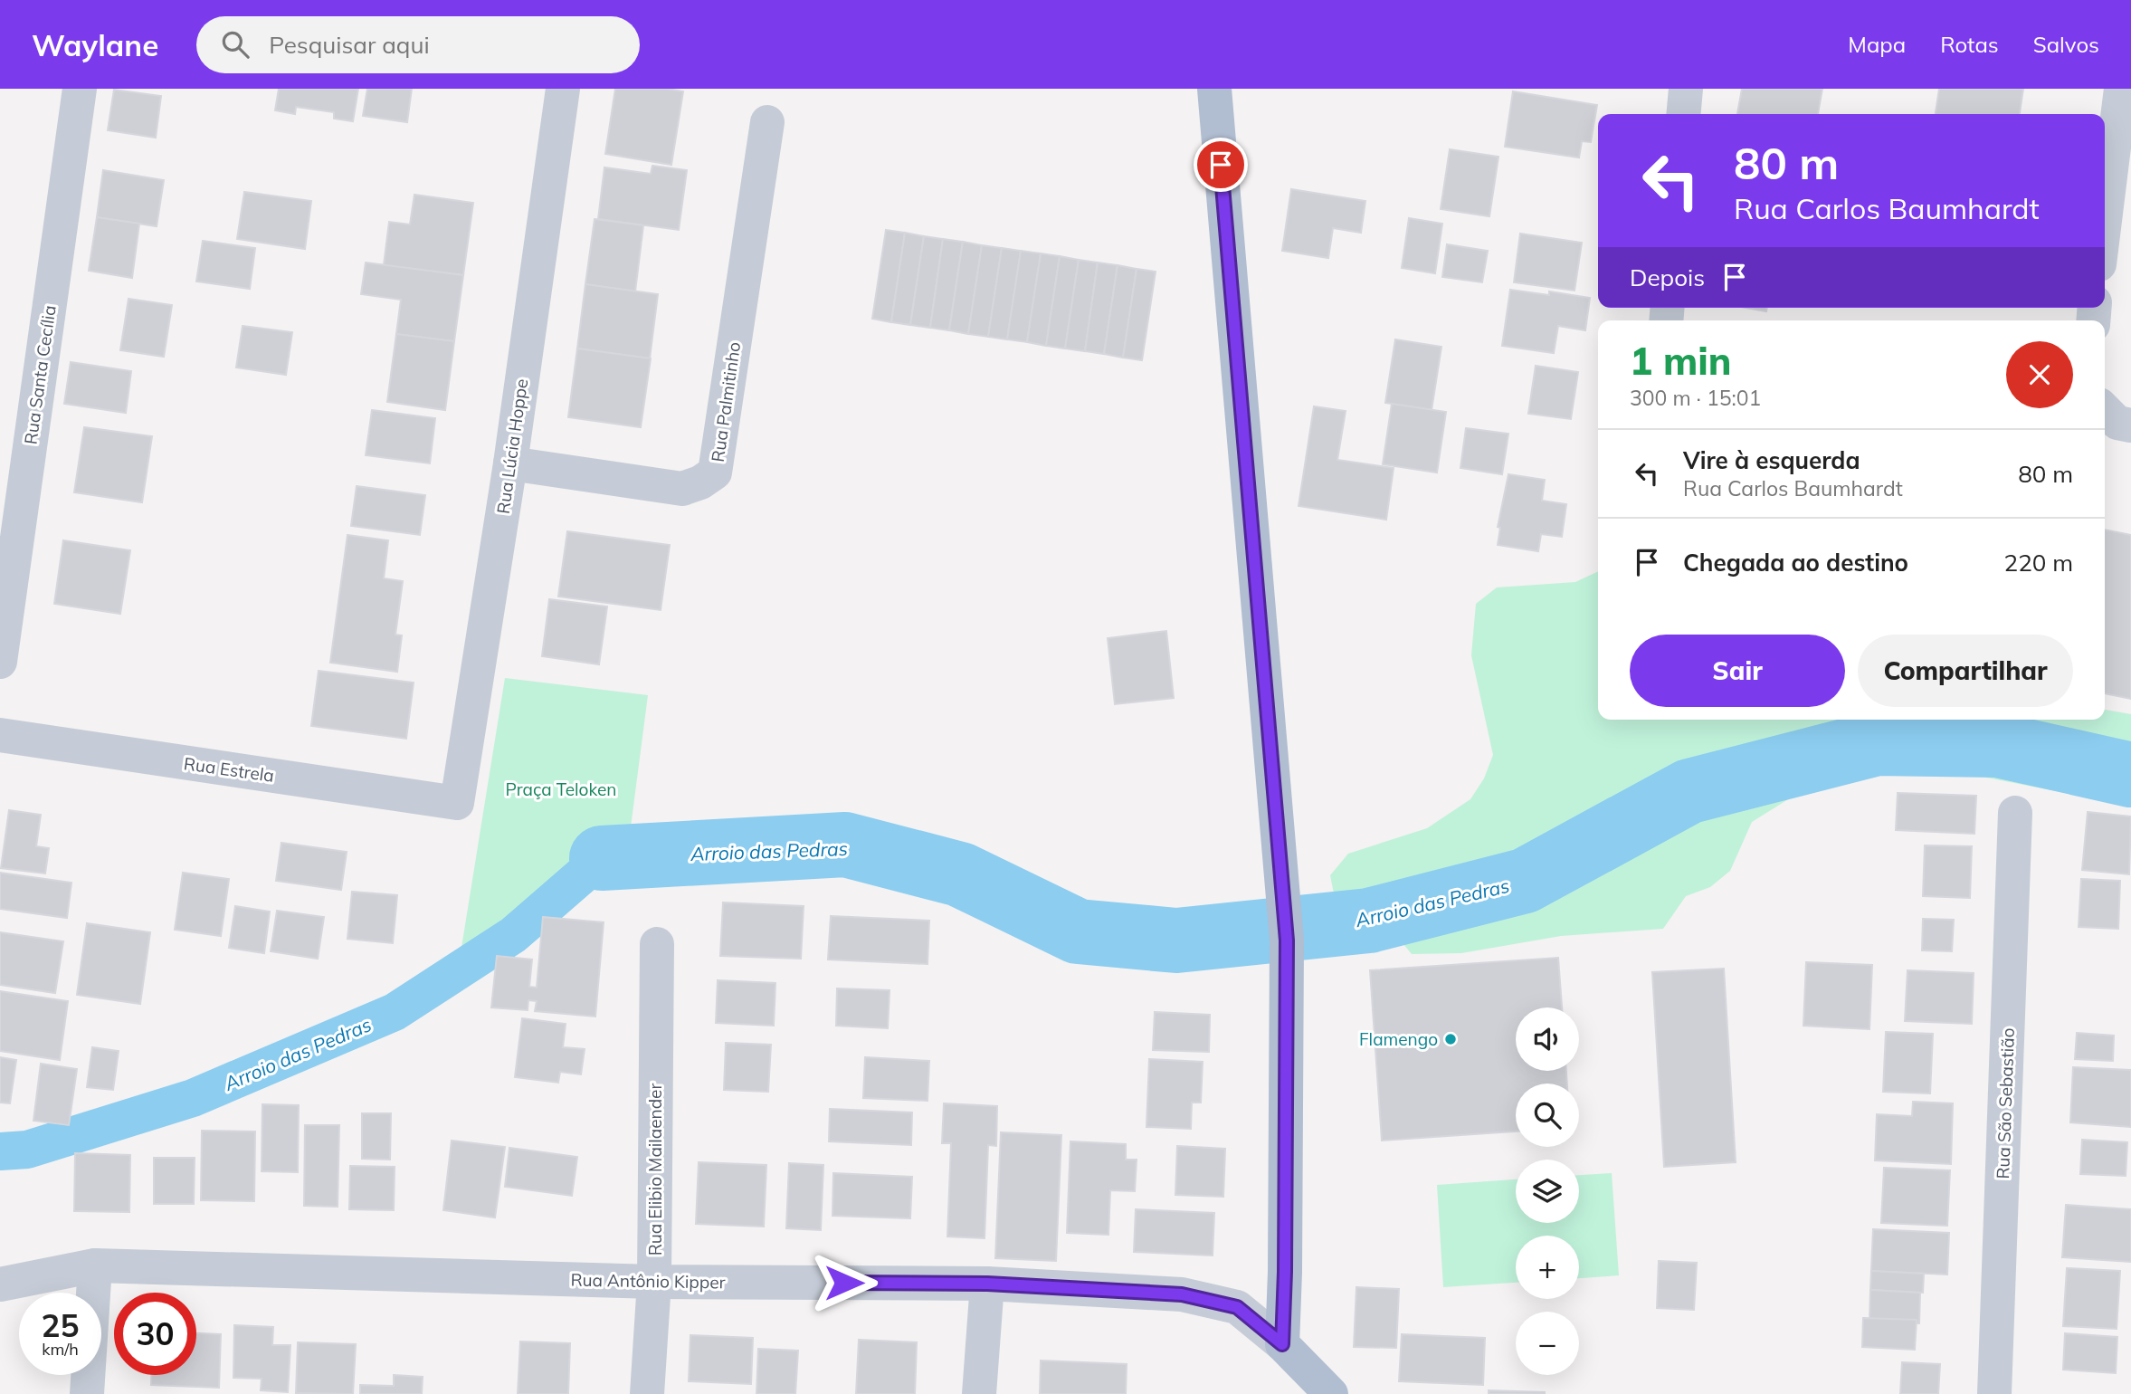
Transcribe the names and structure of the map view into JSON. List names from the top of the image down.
{
  "streets": {
    "street": [
      "Rua Santa Cecília",
      "Rua Palmitinho",
      "Rua Lúcia Hoppe",
      "Rua Estrela",
      "Rua São Sebastião",
      "Rua Elibio Mailaender",
      "Rua Antônio Kipper"
    ]
  },
  "crossings": [
    ["Rua Palmitinho", "Rua Lúcia Hoppe"],
    ["Rua Lúcia Hoppe", "Rua Estrela"],
    ["Rua Elibio Mailaender", "Rua Antônio Kipper"]
  ],
  "water": ["Arroio das Pedras"],
  "parks": ["Praça Teloken"],
  "places": ["Flamengo"],
  "page": {
    "header": "Waylane",
    "search": "Pesquisar aqui",
    "nav": ["Mapa", "Rotas", "Salvos"],
    "turn": ["80 m", "Rua Carlos Baumhardt"],
    "then": "Depois",
    "heading": ["1 min", "300 m · 15:01"],
    "list": [
      {
        "name": "Vire à esquerda",
        "note": "Rua Carlos Baumhardt",
        "value": "80 m"
      },
      {
        "name": "Chegada ao destino",
        "value": "220 m"
      }
    ],
    "buttons": ["Sair", "Compartilhar"],
    "map_buttons": ["+", "−"],
    "speed": "25 km/h",
    "limit": "30"
  }
}
